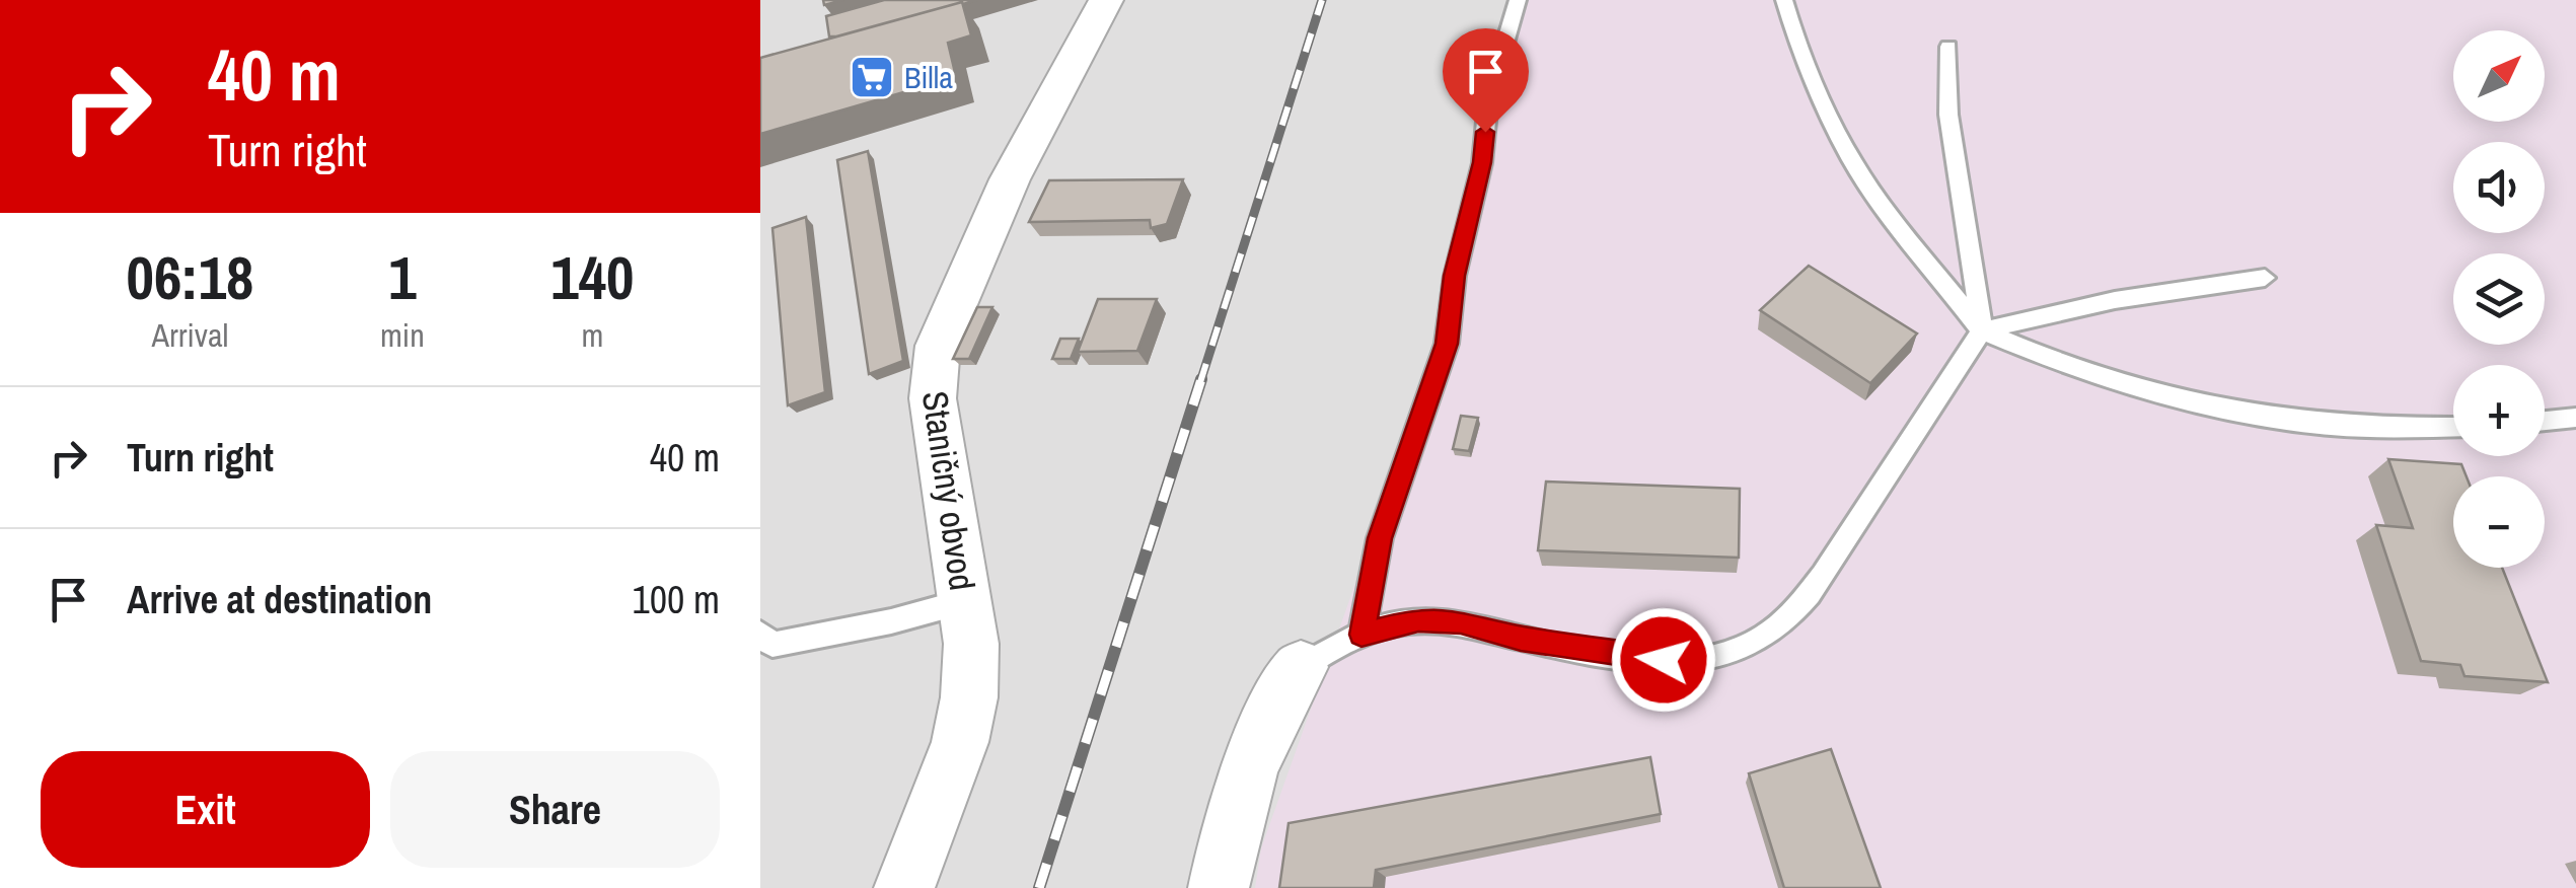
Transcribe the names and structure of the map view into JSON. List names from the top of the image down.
{
  "streets": {
    "street": ["Staničný obvod"]
  },
  "places": {
    "supermarket": ["Billa"]
  },
  "north": "top right",
  "page": {
    "turn": ["40 m", "Turn right"],
    "map_buttons": ["+", "−"],
    "eta": [
      "06:18",
      "Arrival",
      "1",
      "min",
      "140",
      "m"
    ],
    "list": [
      {
        "name": "Turn right",
        "value": "40 m"
      },
      {
        "name": "Arrive at destination",
        "value": "100 m"
      }
    ],
    "buttons": ["Exit", "Share"]
  }
}
